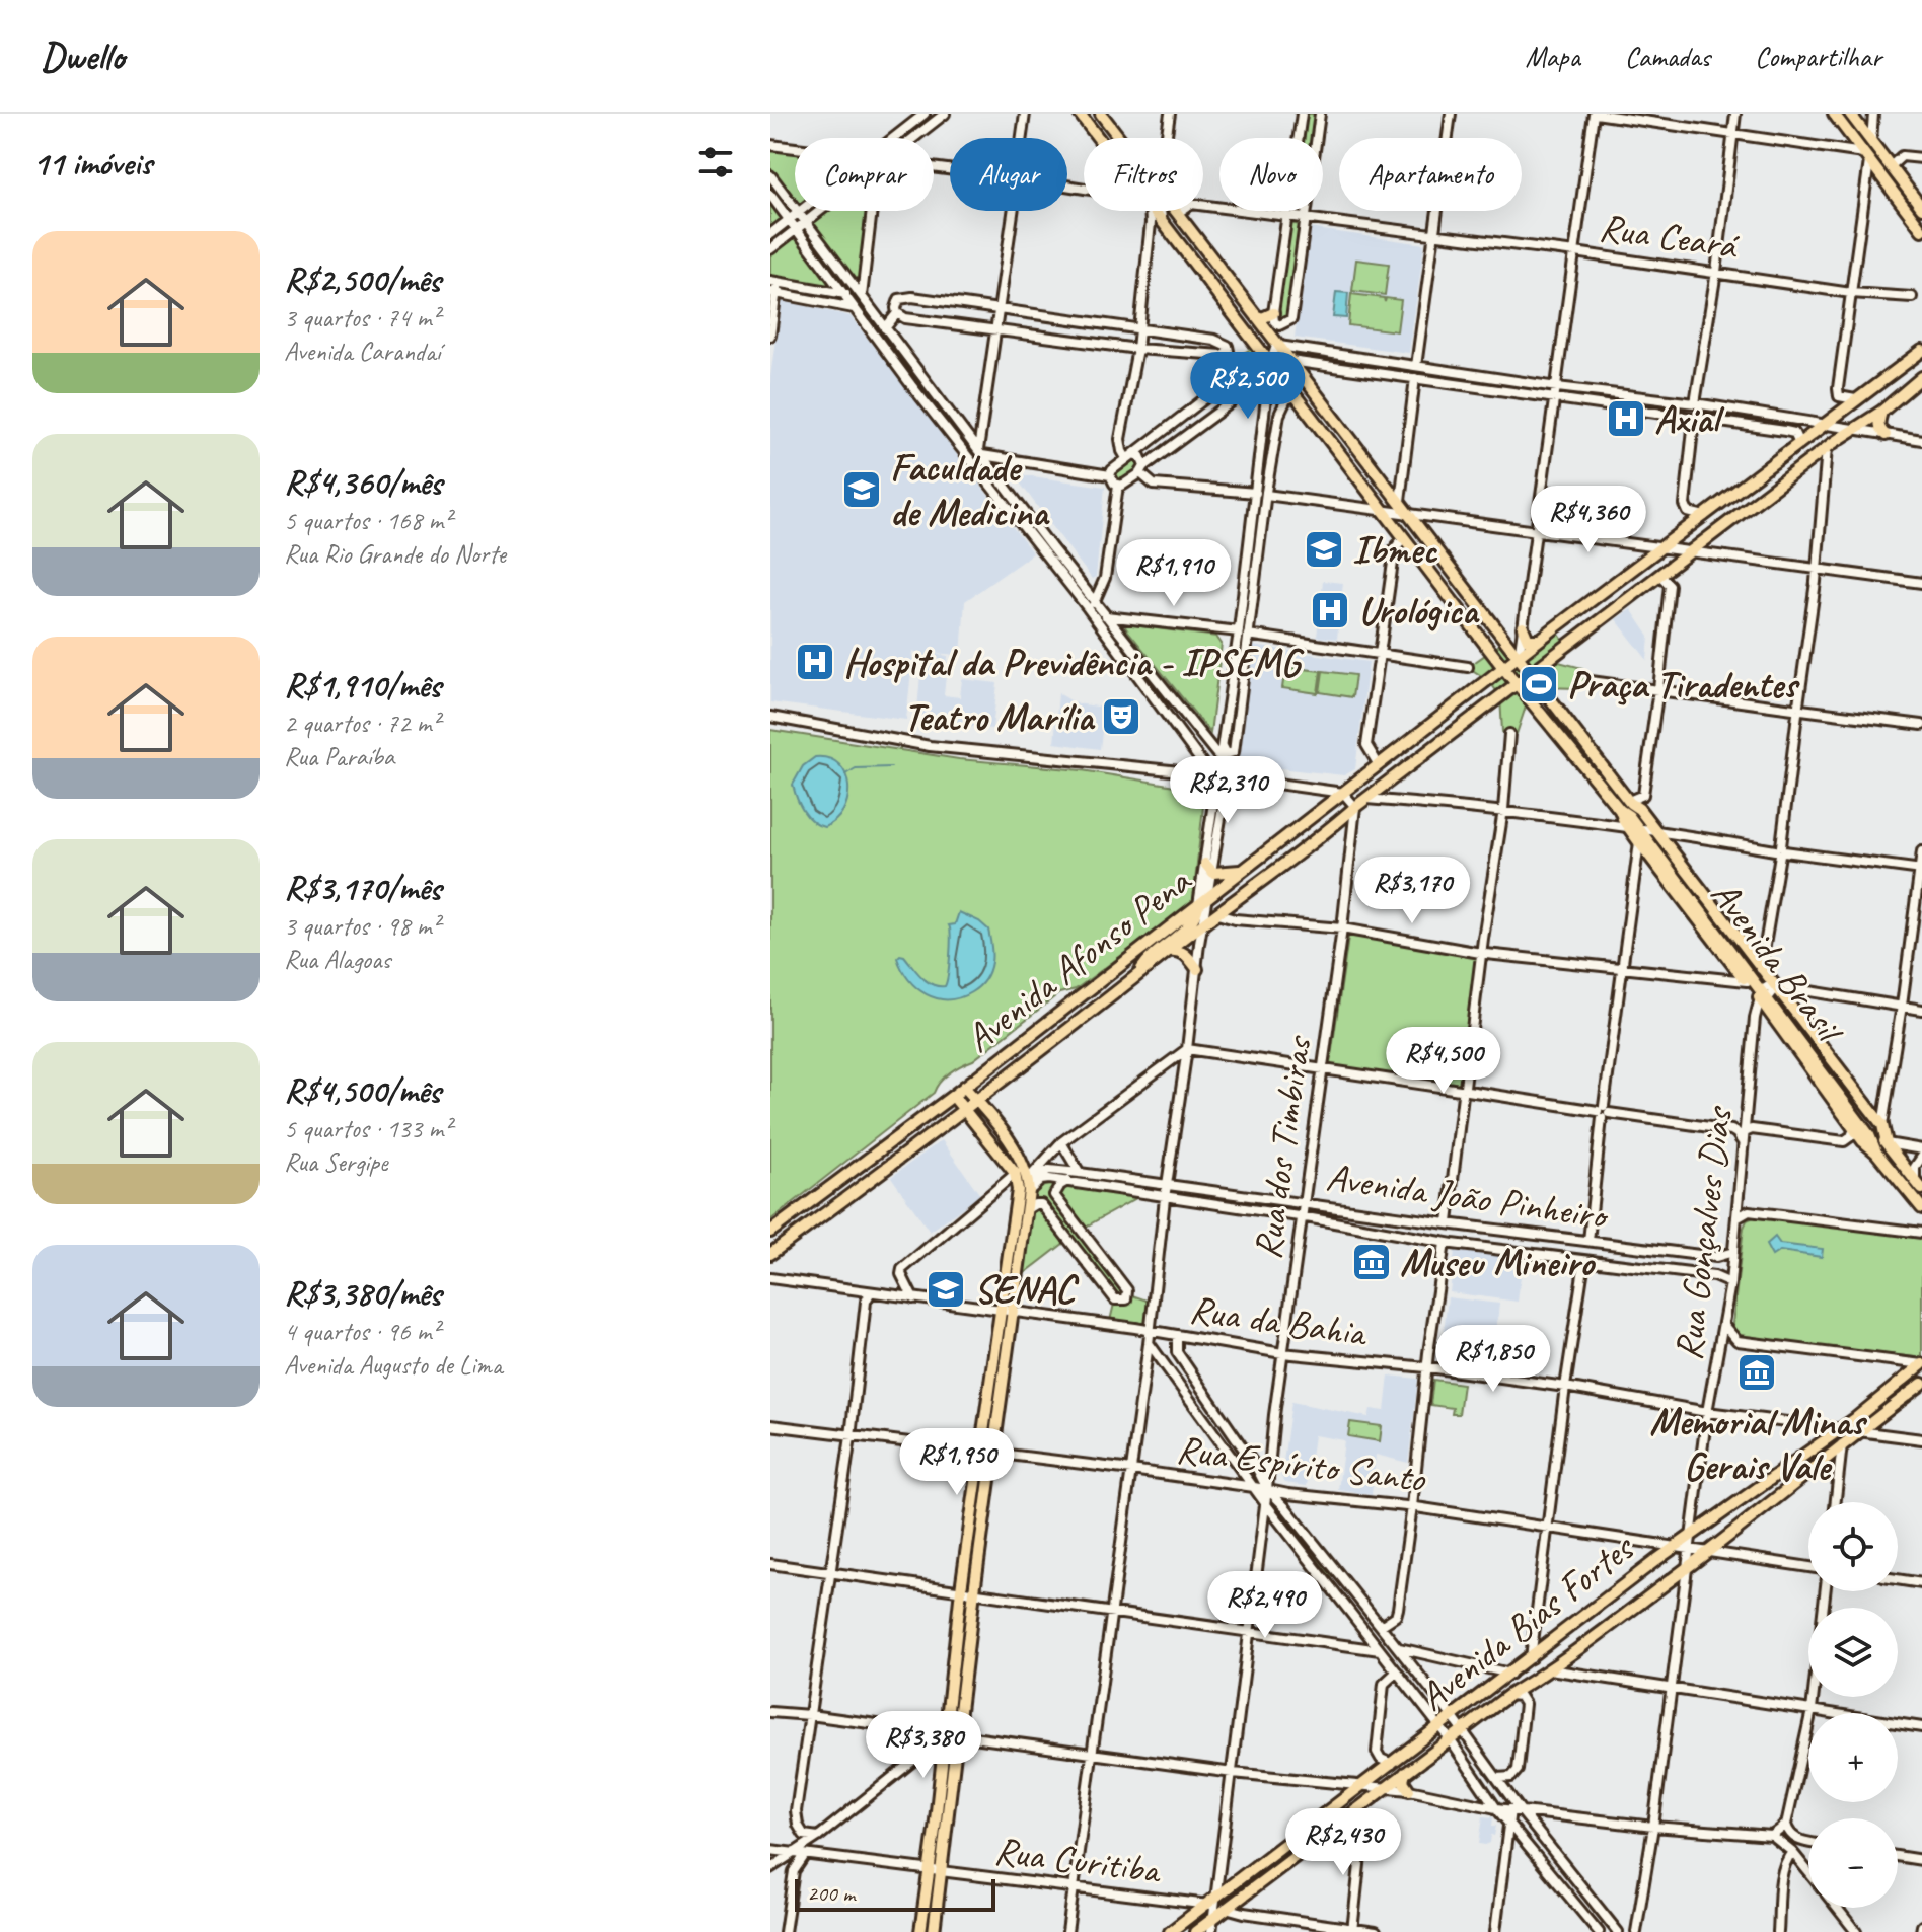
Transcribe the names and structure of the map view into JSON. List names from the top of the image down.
{
  "streets": {
    "main road": ["Avenida Afonso Pena", "Avenida Brasil", "Avenida Bias Fortes"],
    "street": [
      "Rua Ceará",
      "Rua dos Timbiras",
      "Avenida João Pinheiro",
      "Rua Gonçalves Dias",
      "Rua da Bahia",
      "Rua Espírito Santo",
      "Rua Curitiba"
    ]
  },
  "crossings": [
    ["Rua Ceará", "Avenida Brasil"],
    ["Avenida Afonso Pena", "Avenida Brasil"],
    ["Avenida Afonso Pena", "Rua dos Timbiras"],
    ["Avenida Brasil", "Rua Gonçalves Dias"],
    ["Rua dos Timbiras", "Avenida João Pinheiro"],
    ["Rua dos Timbiras", "Rua da Bahia"],
    ["Rua dos Timbiras", "Rua Espírito Santo"],
    ["Rua dos Timbiras", "Avenida Bias Fortes"],
    ["Rua dos Timbiras", "Rua Curitiba"],
    ["Avenida João Pinheiro", "Rua Gonçalves Dias"],
    ["Rua Gonçalves Dias", "Rua da Bahia"],
    ["Rua Gonçalves Dias", "Rua Espírito Santo"],
    ["Rua Gonçalves Dias", "Avenida Bias Fortes"],
    ["Rua da Bahia", "Avenida Bias Fortes"],
    ["Rua Espírito Santo", "Avenida Bias Fortes"],
    ["Avenida Bias Fortes", "Rua Curitiba"]
  ],
  "places": {
    "hospital": ["Axial", "Urológica", "Hospital da Previdência - IPSEMG"],
    "school or university": ["Faculdade de Medicina", "Ibmec", "SENAC"],
    "sports": ["Praça Tiradentes"],
    "theatre": ["Teatro Marília"],
    "museum": ["Museu Mineiro", "Memorial Minas Gerais Vale"]
  },
  "scale_bar": "200 m",
  "page": {
    "header": "Dwello",
    "nav": ["Mapa", "Camadas", "Compartilhar"],
    "heading": "11 imóveis",
    "chip": [
      "Comprar",
      "Alugar",
      "Filtros",
      "Novo",
      "Apartamento"
    ],
    "list": [
      {
        "name": "R$2,500/mês",
        "note": "3 quartos · 74 m² · Avenida Carandaí"
      },
      {
        "name": "R$4,360/mês",
        "note": "5 quartos · 168 m² · Rua Rio Grande do Norte"
      },
      {
        "name": "R$1,910/mês",
        "note": "2 quartos · 72 m² · Rua Paraíba"
      },
      {
        "name": "R$3,170/mês",
        "note": "3 quartos · 98 m² · Rua Alagoas"
      },
      {
        "name": "R$4,500/mês",
        "note": "5 quartos · 133 m² · Rua Sergipe"
      },
      {
        "name": "R$3,380/mês",
        "note": "4 quartos · 96 m² · Avenida Augusto de Lima"
      }
    ],
    "price": [
      "R$2,500",
      "R$4,360",
      "R$1,910",
      "R$2,310",
      "R$3,170",
      "R$4,500",
      "R$1,850",
      "R$1,950",
      "R$2,490",
      "R$3,380",
      "R$2,430"
    ],
    "map_buttons": ["+", "−"],
    "scale": "200 m"
  }
}
